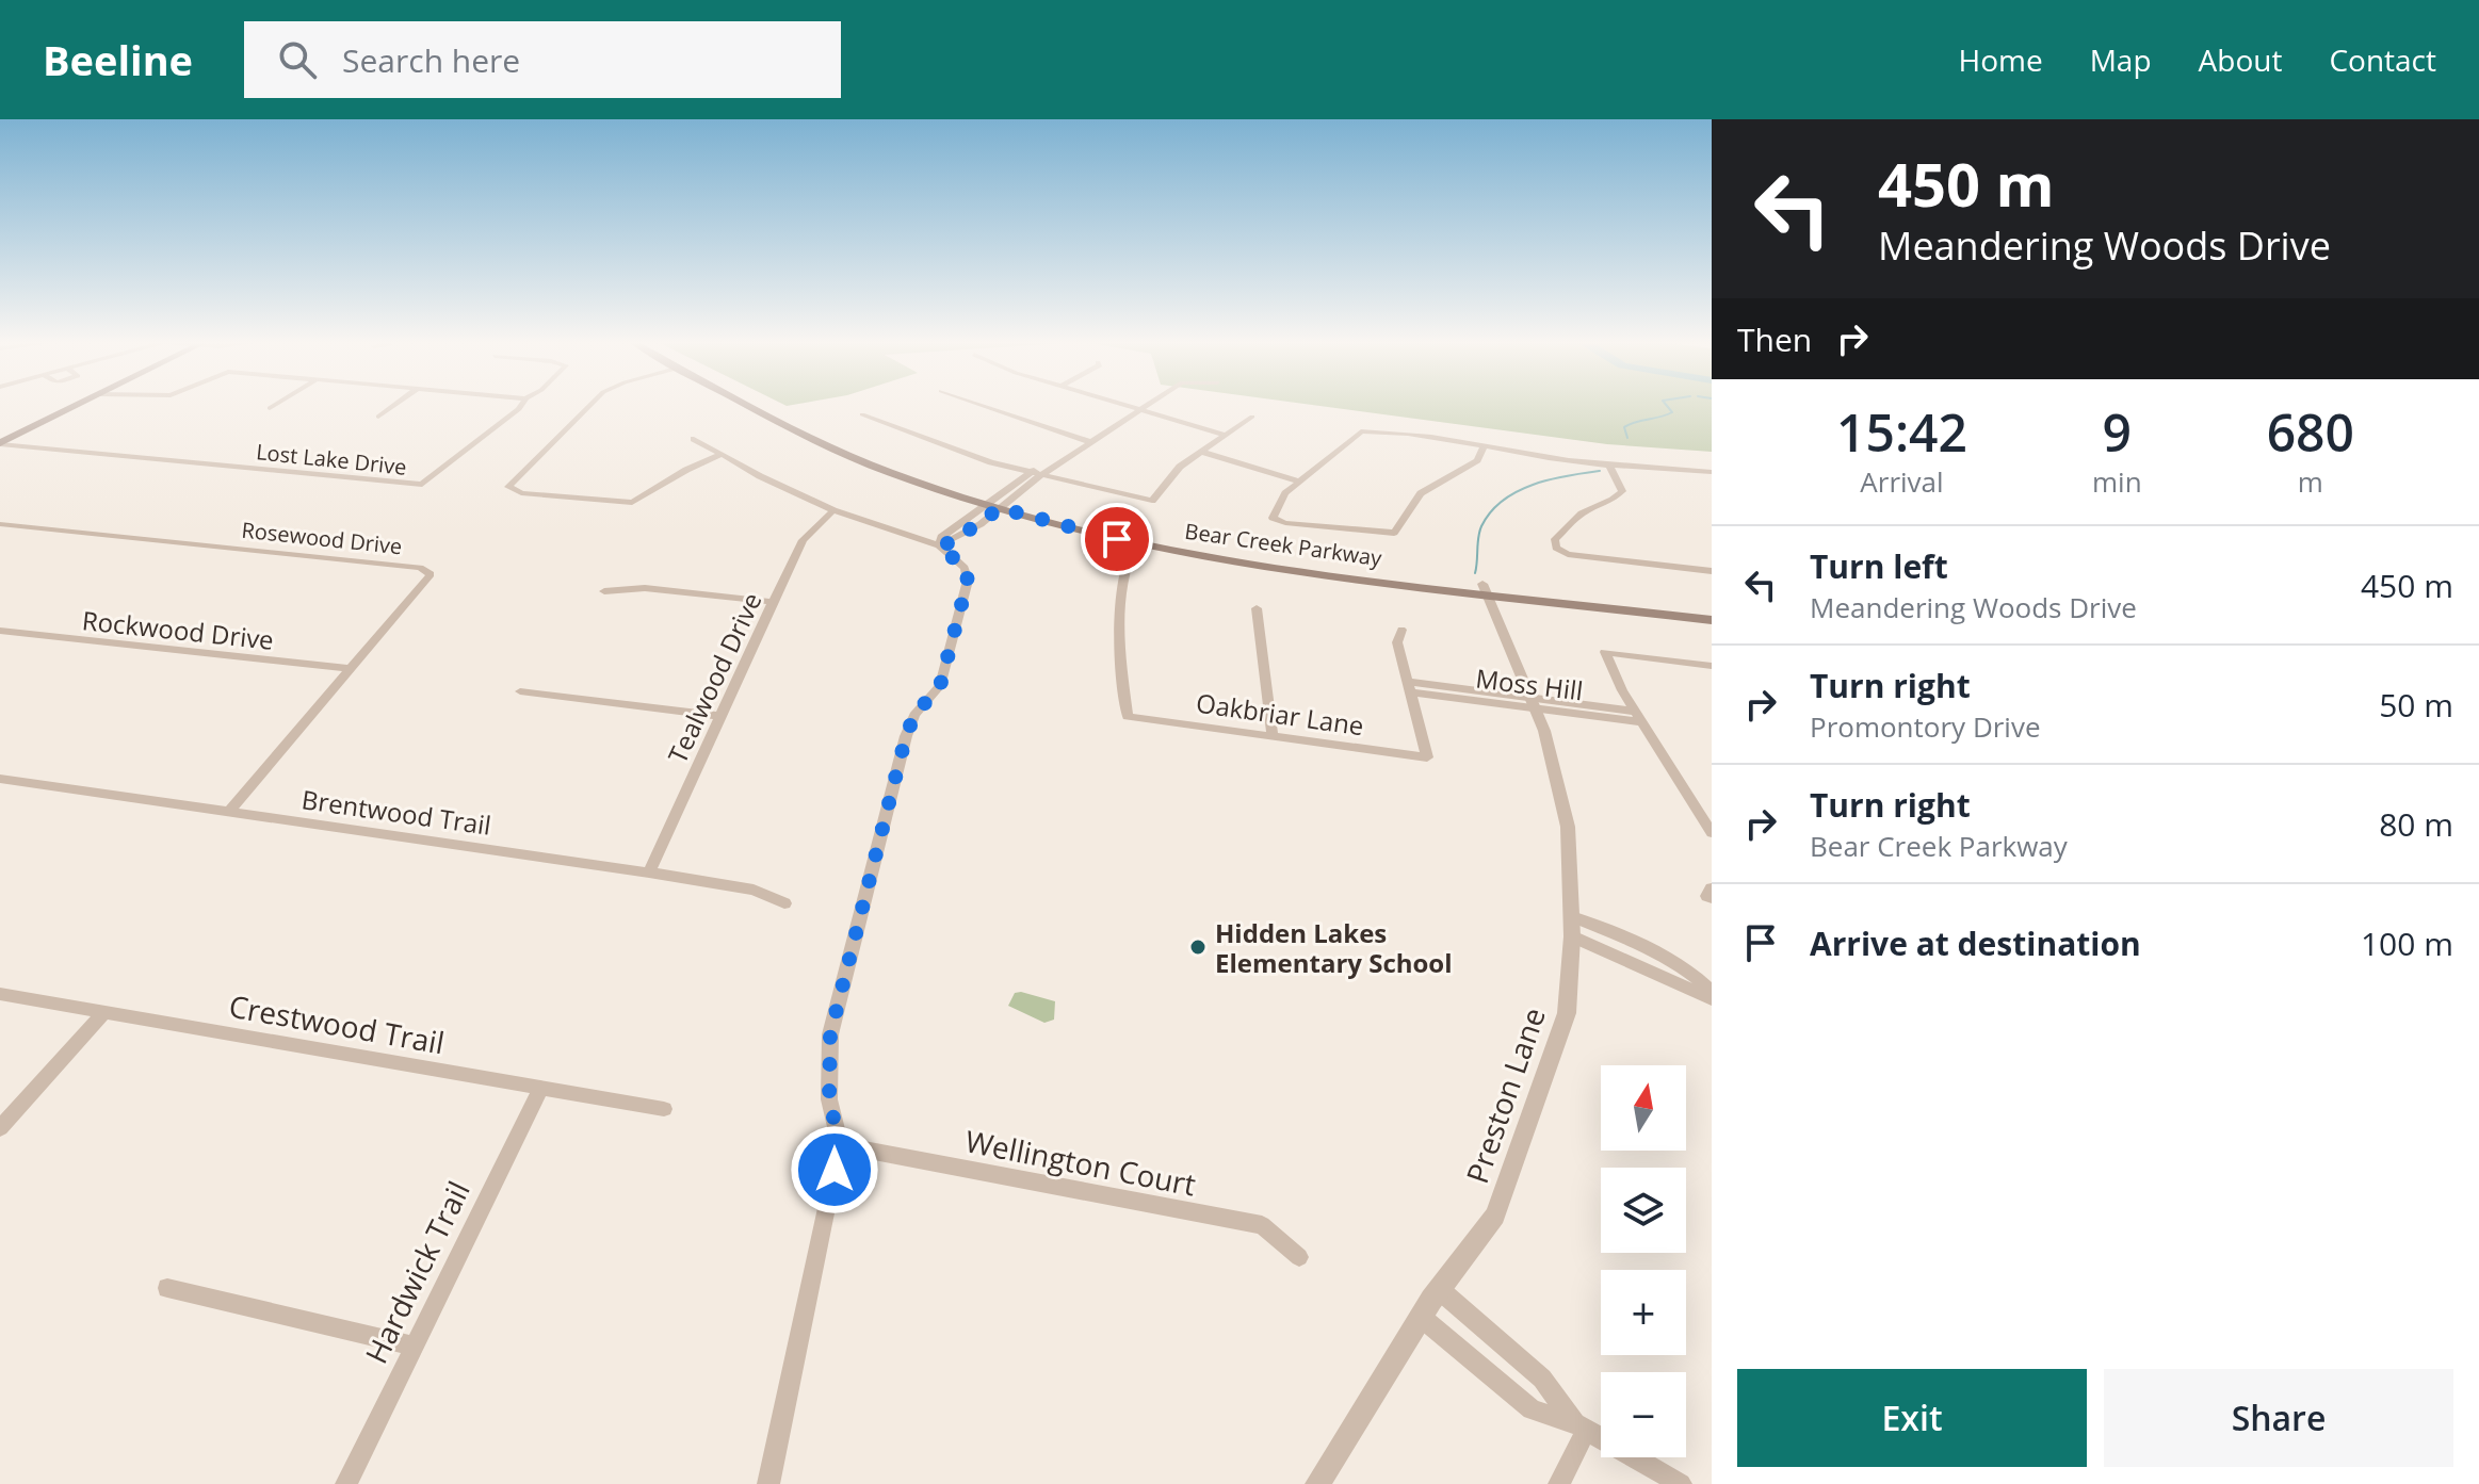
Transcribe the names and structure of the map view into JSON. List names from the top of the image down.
{
  "streets": {
    "main road": ["Bear Creek Parkway"],
    "street": [
      "Lost Lake Drive",
      "Rosewood Drive",
      "Rockwood Drive",
      "Tealwood Drive",
      "Moss Hill",
      "Oakbriar Lane",
      "Brentwood Trail",
      "Crestwood Trail",
      "Preston Lane",
      "Wellington Court",
      "Hardwick Trail"
    ]
  },
  "crossings": [
    ["Rosewood Drive", "Rockwood Drive"],
    ["Rosewood Drive", "Brentwood Trail"],
    ["Bear Creek Parkway", "Oakbriar Lane"],
    ["Bear Creek Parkway", "Preston Lane"],
    ["Tealwood Drive", "Brentwood Trail"],
    ["Moss Hill", "Oakbriar Lane"],
    ["Moss Hill", "Preston Lane"],
    ["Crestwood Trail", "Hardwick Trail"]
  ],
  "places": ["Hidden Lakes Elementary School"],
  "north": "top",
  "page": {
    "header": "Beeline",
    "search": "Search here",
    "nav": [
      "Home",
      "Map",
      "About",
      "Contact"
    ],
    "turn": ["450 m", "Meandering Woods Drive"],
    "then": "Then",
    "eta": [
      "15:42",
      "Arrival",
      "9",
      "min",
      "680",
      "m"
    ],
    "list": [
      {
        "name": "Turn left",
        "note": "Meandering Woods Drive",
        "value": "450 m"
      },
      {
        "name": "Turn right",
        "note": "Promontory Drive",
        "value": "50 m"
      },
      {
        "name": "Turn right",
        "note": "Bear Creek Parkway",
        "value": "80 m"
      },
      {
        "name": "Arrive at destination",
        "value": "100 m"
      }
    ],
    "map_buttons": ["+", "−"],
    "buttons": ["Exit", "Share"]
  }
}
